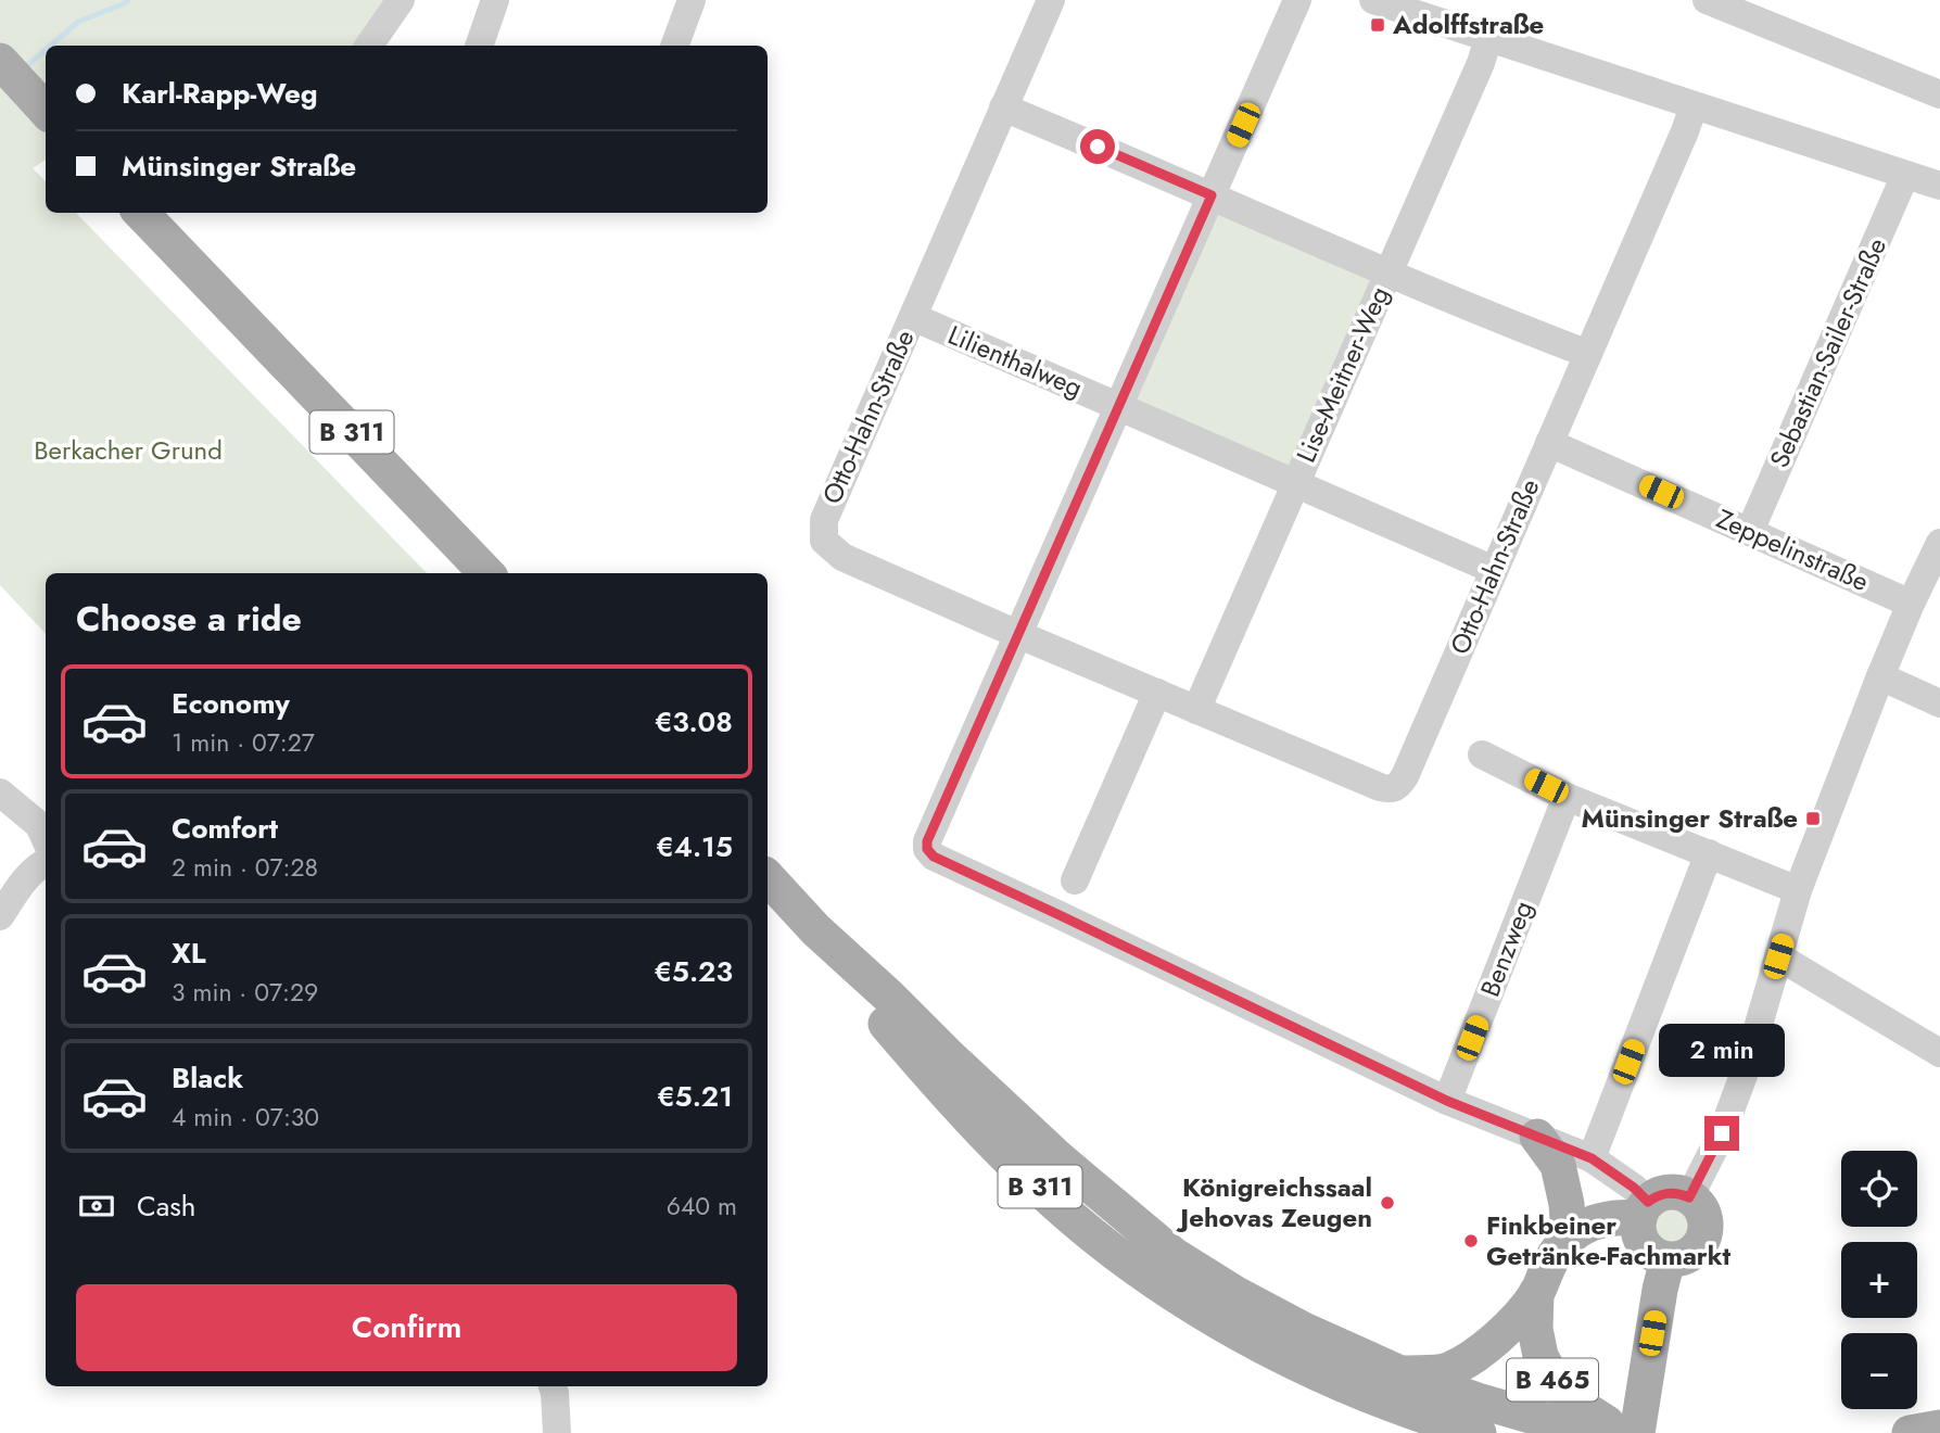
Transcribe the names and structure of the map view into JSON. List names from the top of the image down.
{
  "streets": {
    "main road": ["B 311", "B 465"],
    "street": [
      "Sebastian-Sailer-Straße",
      "Lilienthalweg",
      "Lise-Meitner-Weg",
      "Otto-Hahn-Straße",
      "Zeppelinstraße",
      "Benzweg"
    ]
  },
  "crossings": [
    ["Sebastian-Sailer-Straße", "Zeppelinstraße"],
    ["Lilienthalweg", "Lise-Meitner-Weg"],
    ["Lilienthalweg", "Otto-Hahn-Straße"],
    ["Lise-Meitner-Weg", "Otto-Hahn-Straße"],
    ["Otto-Hahn-Straße", "Zeppelinstraße"],
    ["B 311", "B 465"]
  ],
  "parks": ["Berkacher Grund"],
  "places": {
    "transit": ["Adolffstraße", "Münsinger Straße"],
    "other": ["Königreichssaal Jehovas Zeugen", "Finkbeiner Getränke-Fachmarkt"]
  },
  "page": {
    "banner": ["Karl-Rapp-Weg", "Münsinger Straße"],
    "heading": "Choose a ride",
    "list": [
      {
        "name": "Economy",
        "note": "1 min · 07:27",
        "value": "€3.08"
      },
      {
        "name": "Comfort",
        "note": "2 min · 07:28",
        "value": "€4.15"
      },
      {
        "name": "XL",
        "note": "3 min · 07:29",
        "value": "€5.23"
      },
      {
        "name": "Black",
        "note": "4 min · 07:30",
        "value": "€5.21"
      }
    ],
    "bubble": "2 min",
    "map_buttons": ["+", "−"],
    "pay": ["Cash", "640 m"],
    "buttons": "Confirm"
  }
}
